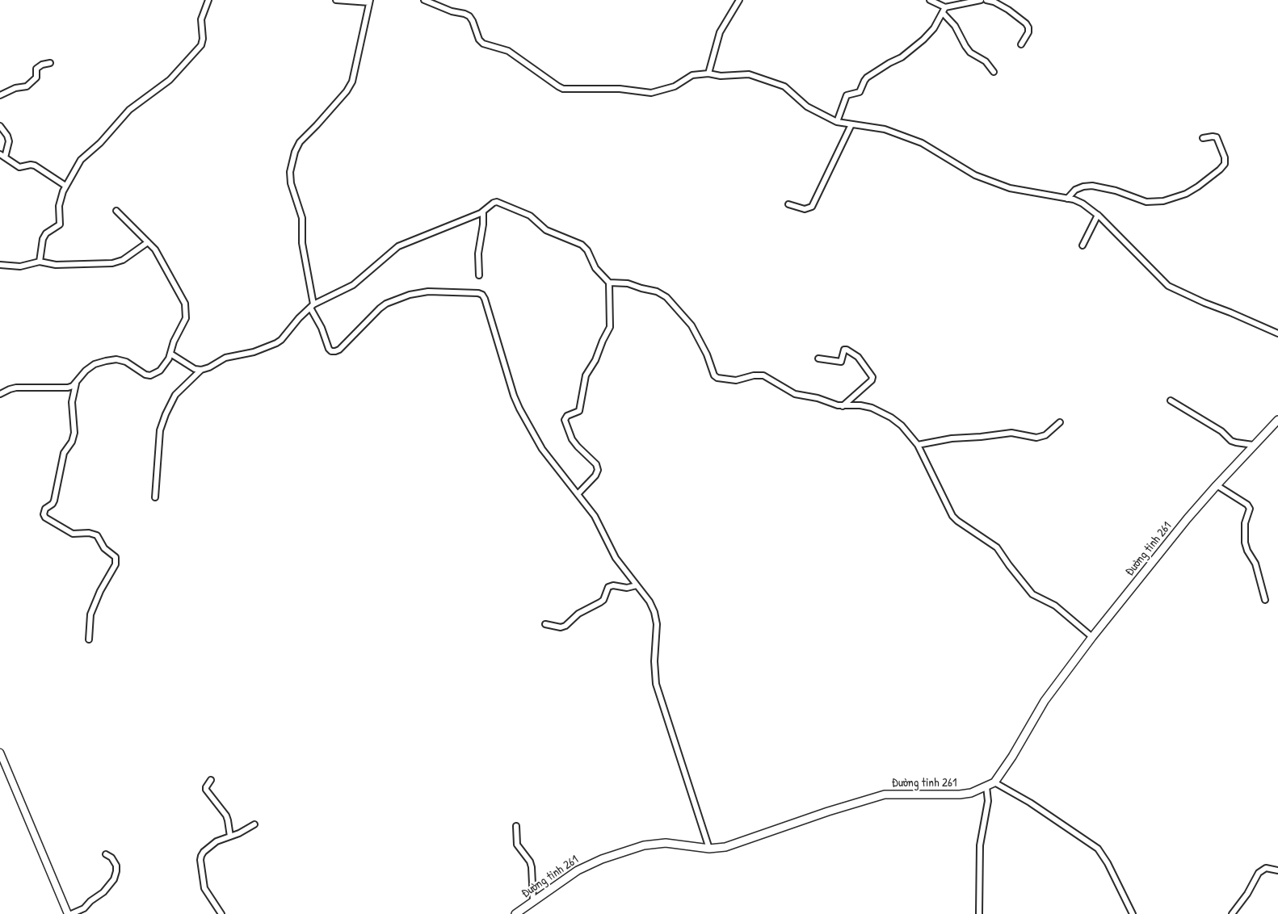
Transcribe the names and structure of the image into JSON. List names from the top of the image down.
{
  "streets": {
    "main road": ["Đường tỉnh 261"]
  }
}
